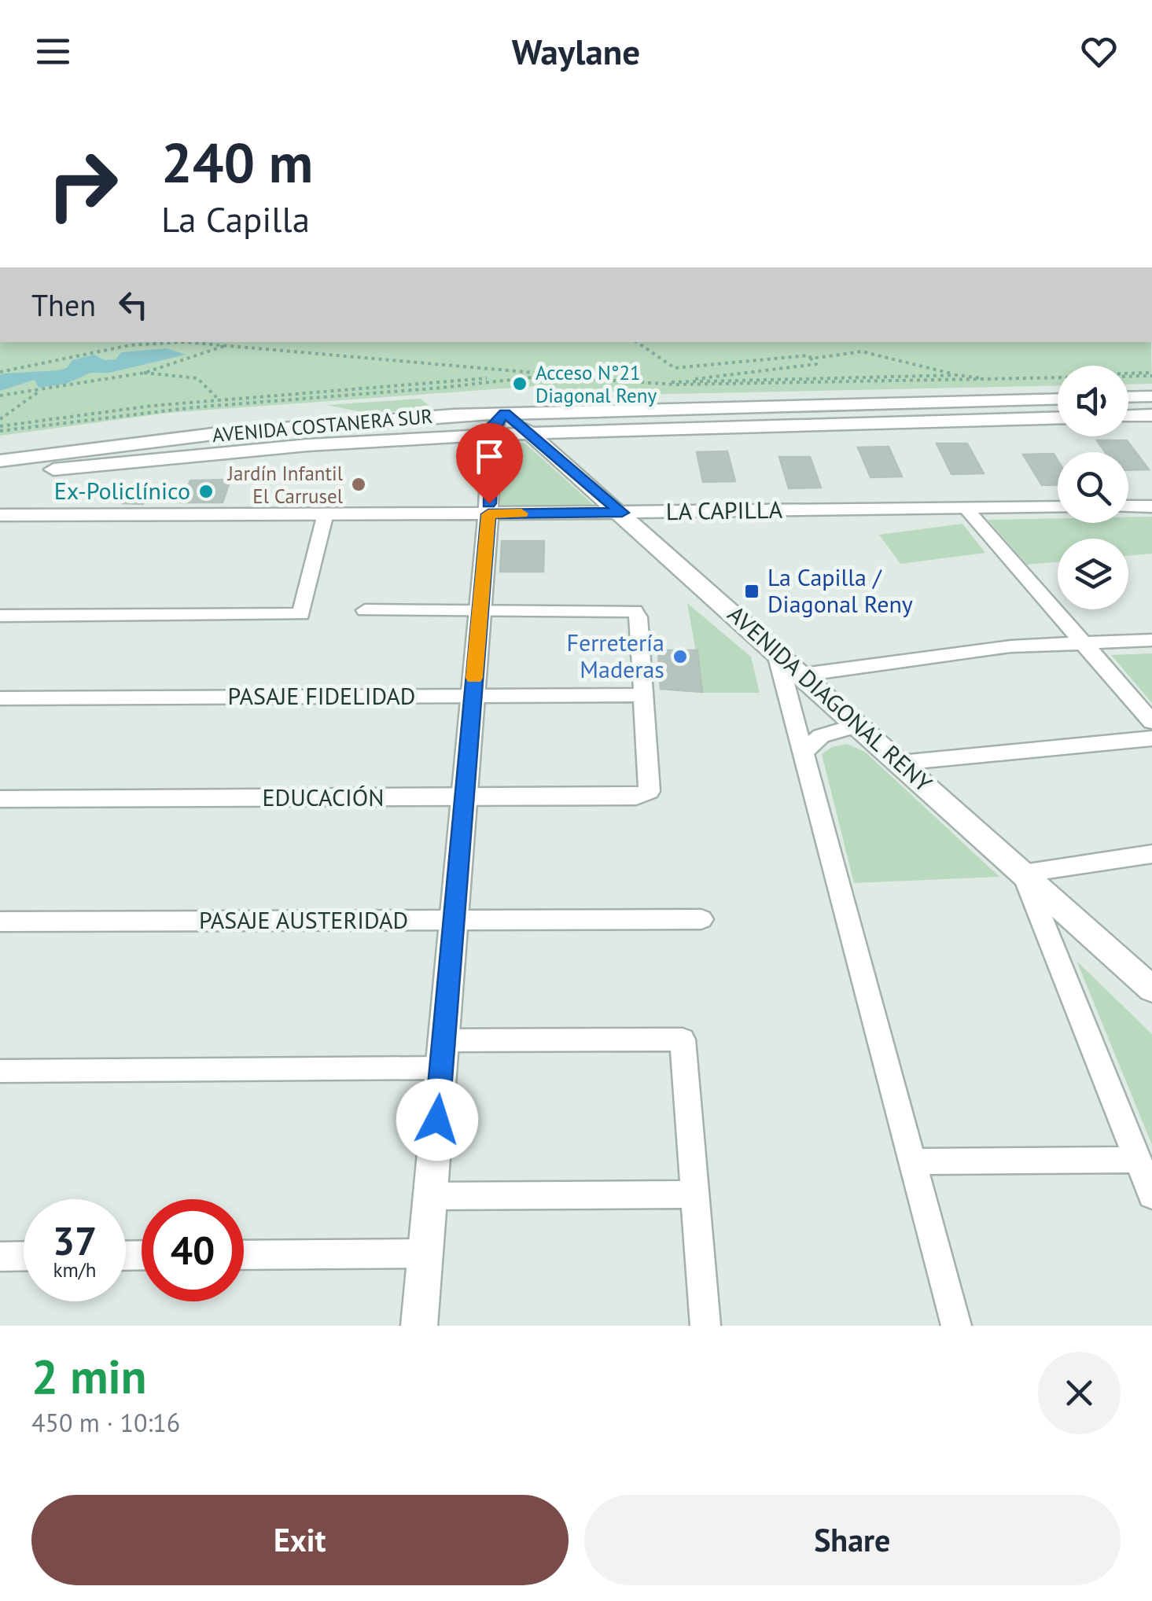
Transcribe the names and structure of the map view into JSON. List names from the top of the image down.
{
  "streets": {
    "street": [
      "AVENIDA COSTANERA SUR",
      "LA CAPILLA",
      "PASAJE FIDELIDAD",
      "AVENIDA DIAGONAL RENY",
      "EDUCACIÓN",
      "PASAJE AUSTERIDAD"
    ]
  },
  "crossings": [
    ["AVENIDA COSTANERA SUR", "AVENIDA DIAGONAL RENY"],
    ["LA CAPILLA", "AVENIDA DIAGONAL RENY"],
    ["PASAJE FIDELIDAD", "EDUCACIÓN"]
  ],
  "places": {
    "other": [
      "Acceso N°21 Diagonal Reny",
      "Jardín Infantil El Carrusel",
      "Ex-Policlínico",
      "Ferretería Maderas"
    ],
    "transit": ["La Capilla / Diagonal Reny"]
  },
  "page": {
    "header": "Waylane",
    "turn": ["240 m", "La Capilla"],
    "then": "Then",
    "speed": "37 km/h",
    "limit": "40",
    "heading": ["2 min", "450 m · 10:16"],
    "buttons": ["Exit", "Share"]
  }
}
